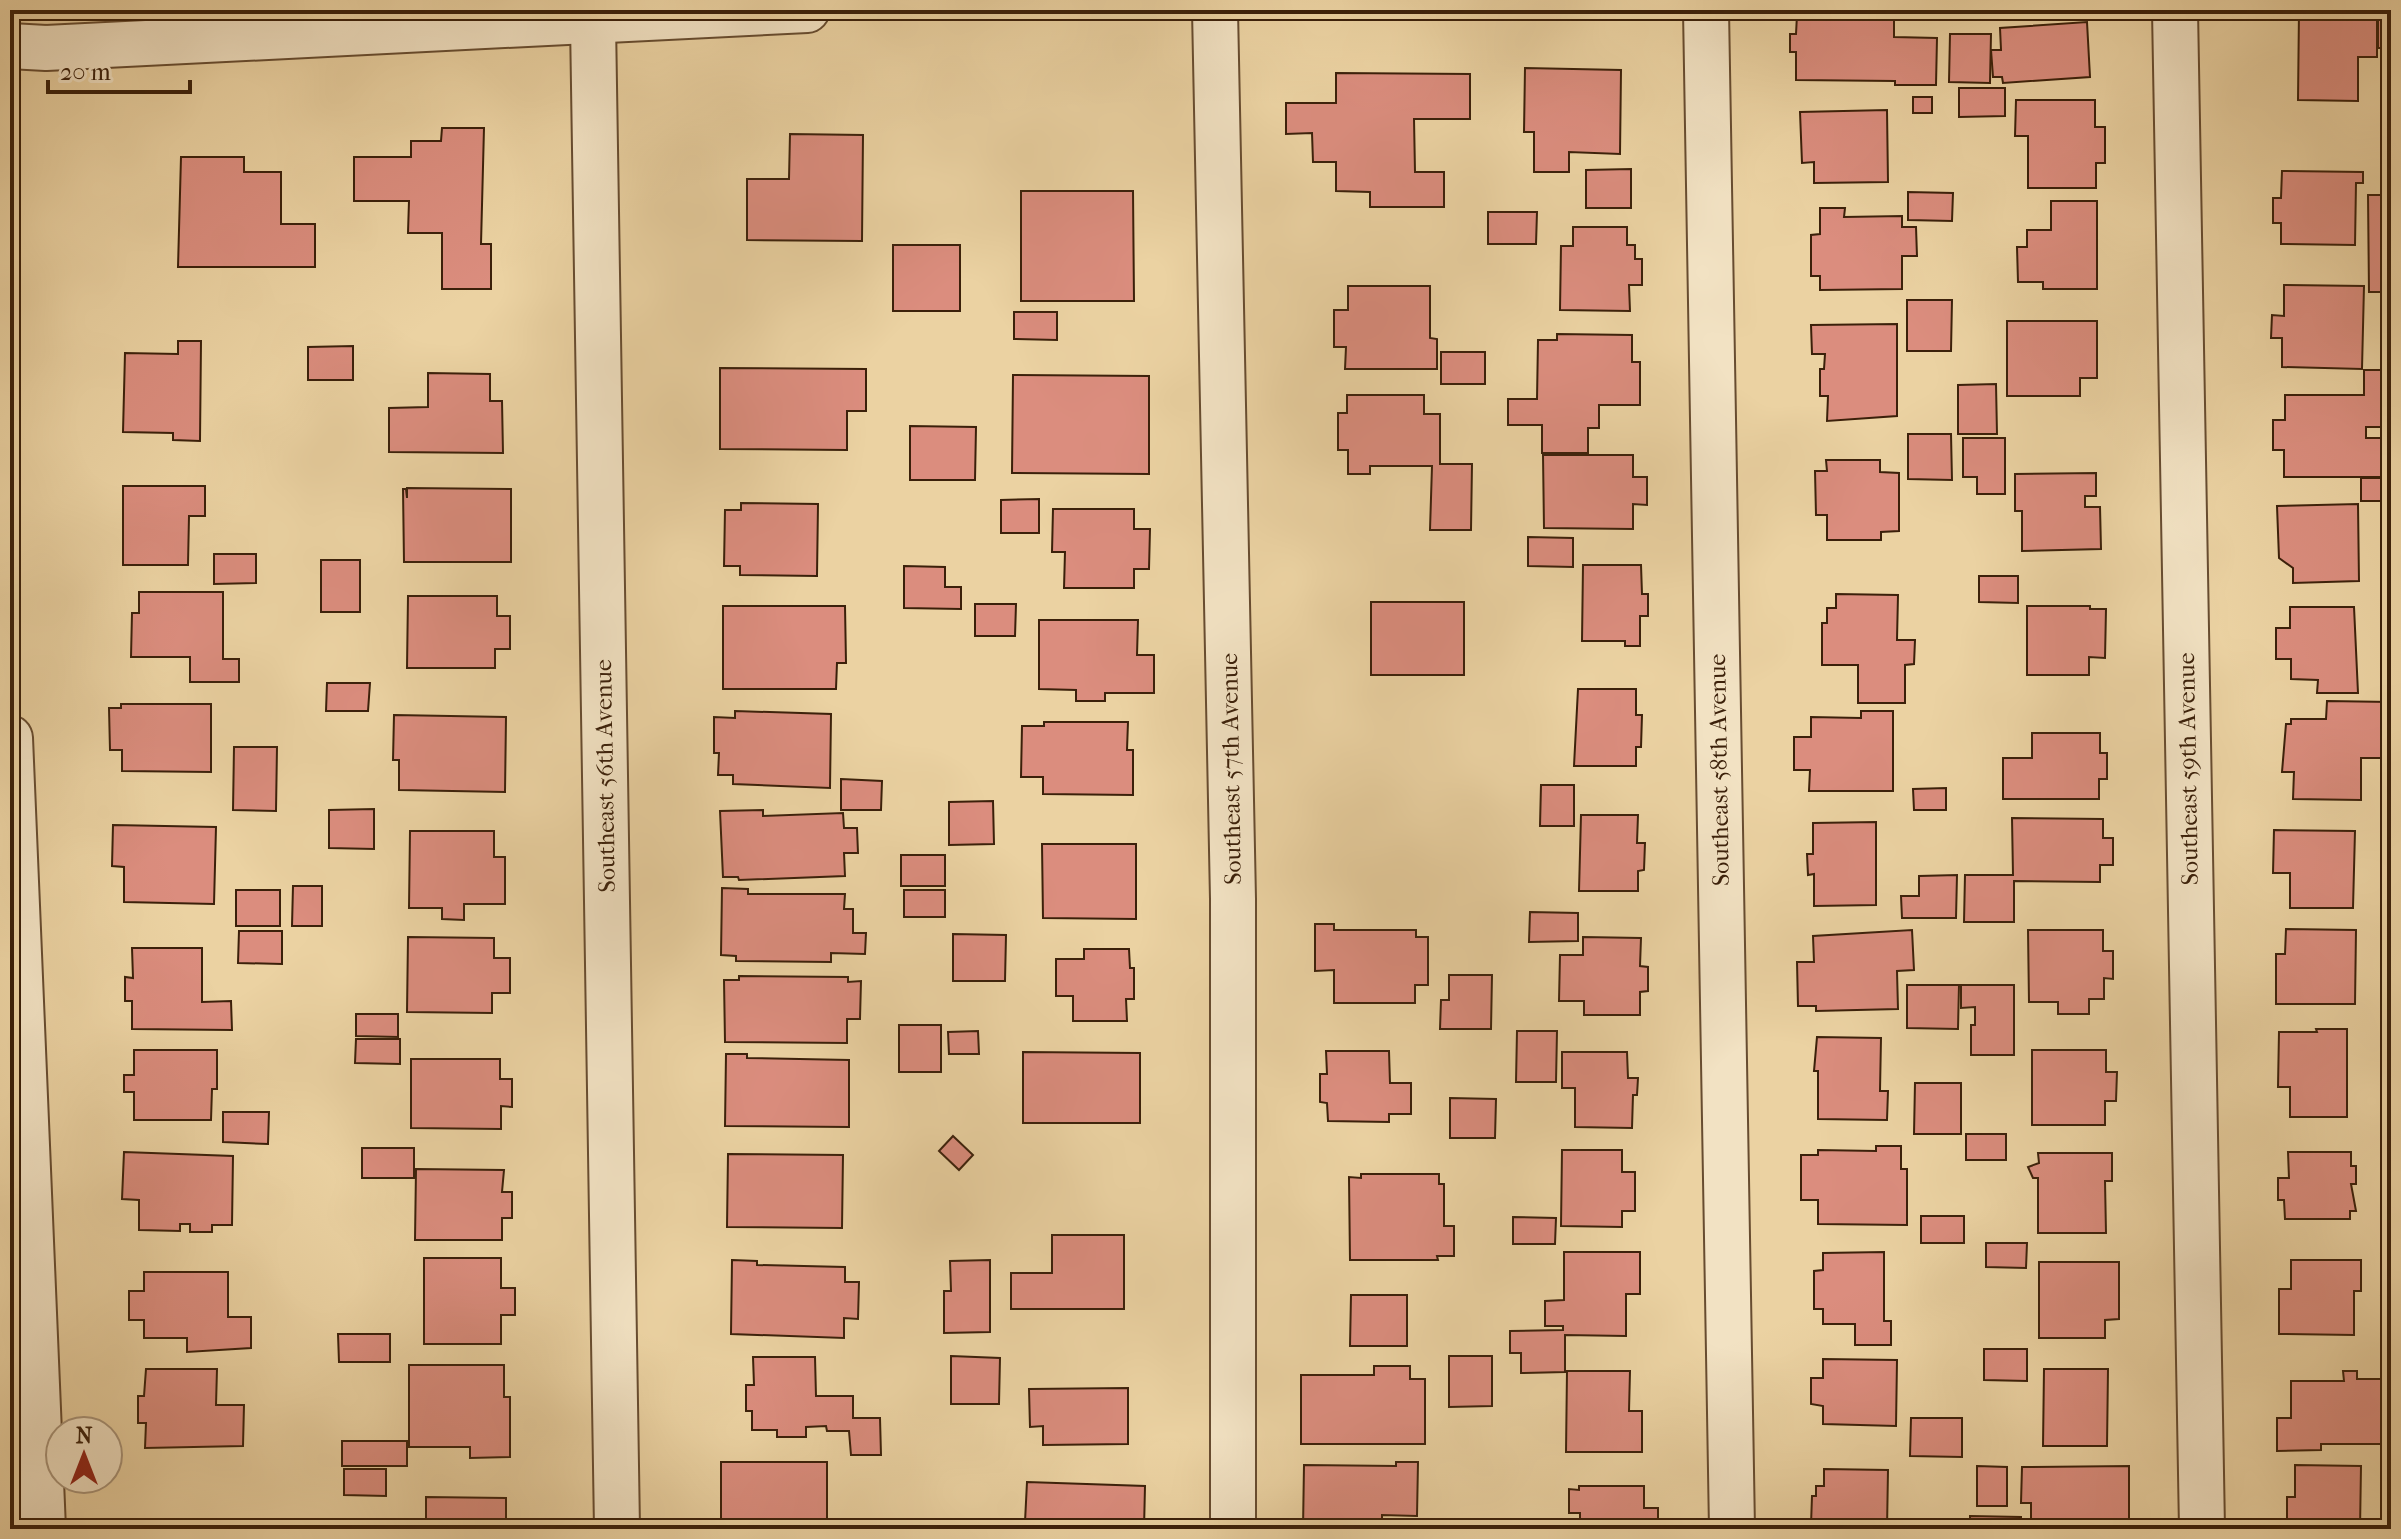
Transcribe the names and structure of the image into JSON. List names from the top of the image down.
{
  "streets": {
    "street": [
      "Southeast 57th Avenue",
      "Southeast 59th Avenue",
      "Southeast 58th Avenue",
      "Southeast 56th Avenue"
    ]
  },
  "scale_bar": "20 m",
  "north": "top"
}
